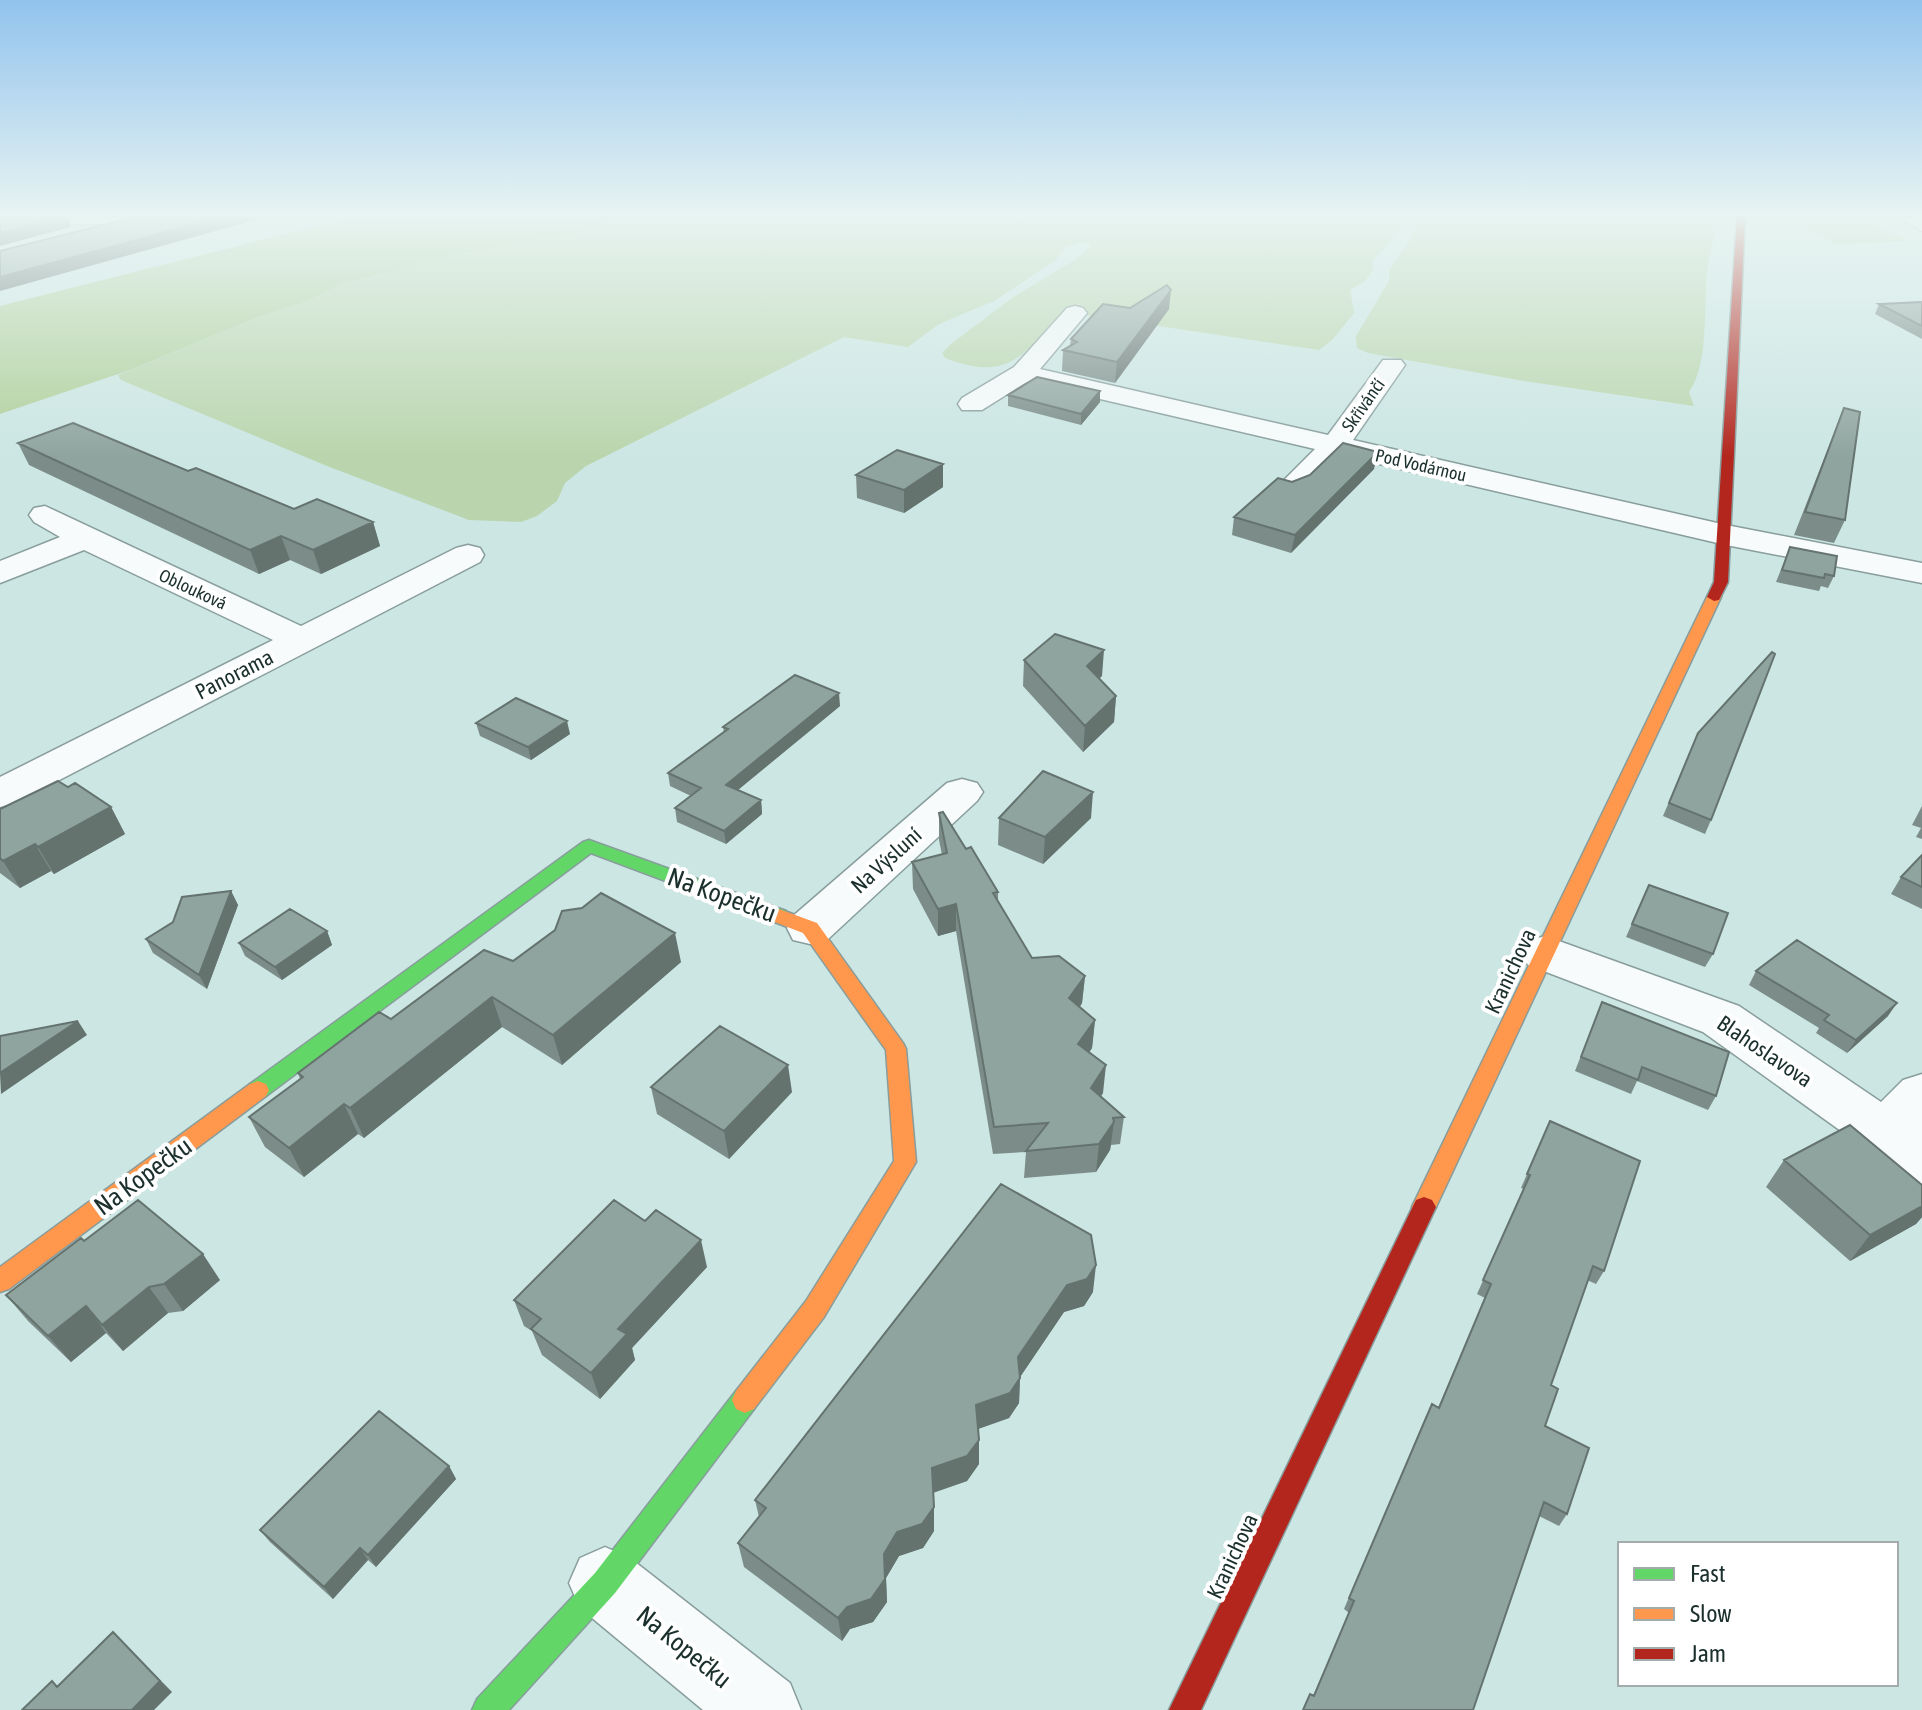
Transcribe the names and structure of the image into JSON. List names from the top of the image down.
{
  "streets": {
    "street": [
      "Skřivánčí",
      "Pod Vodárnou",
      "Oblouková",
      "Panorama",
      "Na Výsluní",
      "Na Kopečku",
      "Kranichova",
      "Blahoslavova"
    ]
  },
  "crossings": [
    ["Skřivánčí", "Pod Vodárnou"],
    ["Pod Vodárnou", "Kranichova"],
    ["Oblouková", "Panorama"],
    ["Na Výsluní", "Na Kopečku"],
    ["Kranichova", "Blahoslavova"]
  ],
  "legend": ["Fast", "Slow", "Jam"]
}
